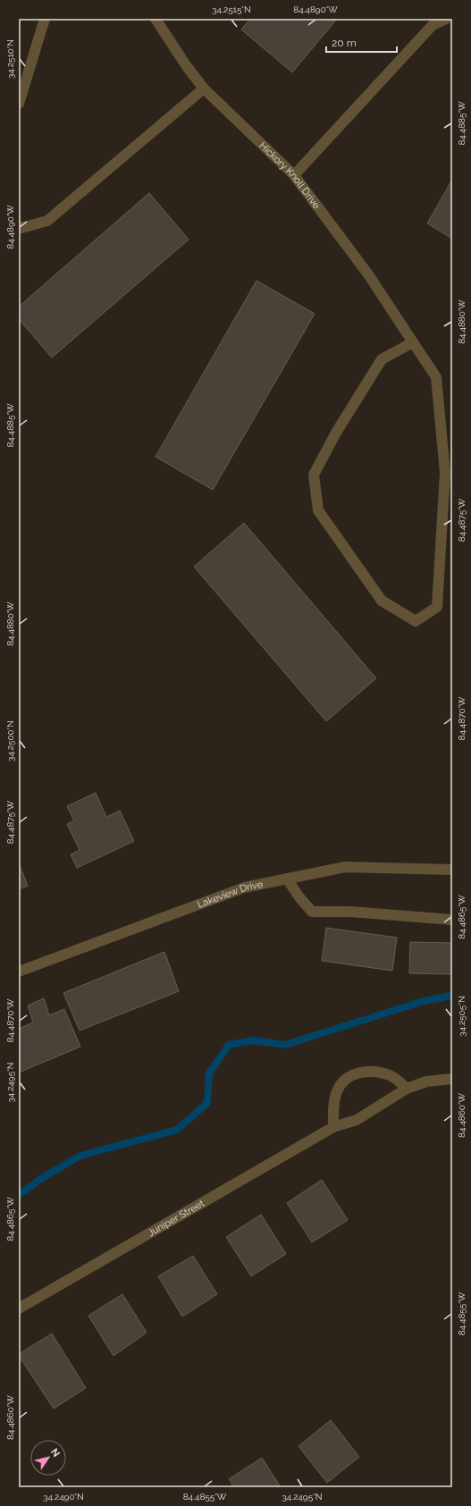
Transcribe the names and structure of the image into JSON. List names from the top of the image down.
{
  "streets": {
    "street": ["Hickory Knoll Drive", "Lakeview Drive", "Juniper Street"]
  },
  "scale_bar": "20 m",
  "north": "top right",
  "coordinates": [
    "34.2515°N",
    "84.4890°W",
    "34.2510°N",
    "84.4885°W",
    "84.4880°W",
    "84.4875°W",
    "84.4870°W",
    "34.2500°N",
    "84.4865°W",
    "34.2505°N",
    "34.2495°N",
    "84.4860°W",
    "84.4855°W",
    "34.2490°N"
  ]
}
